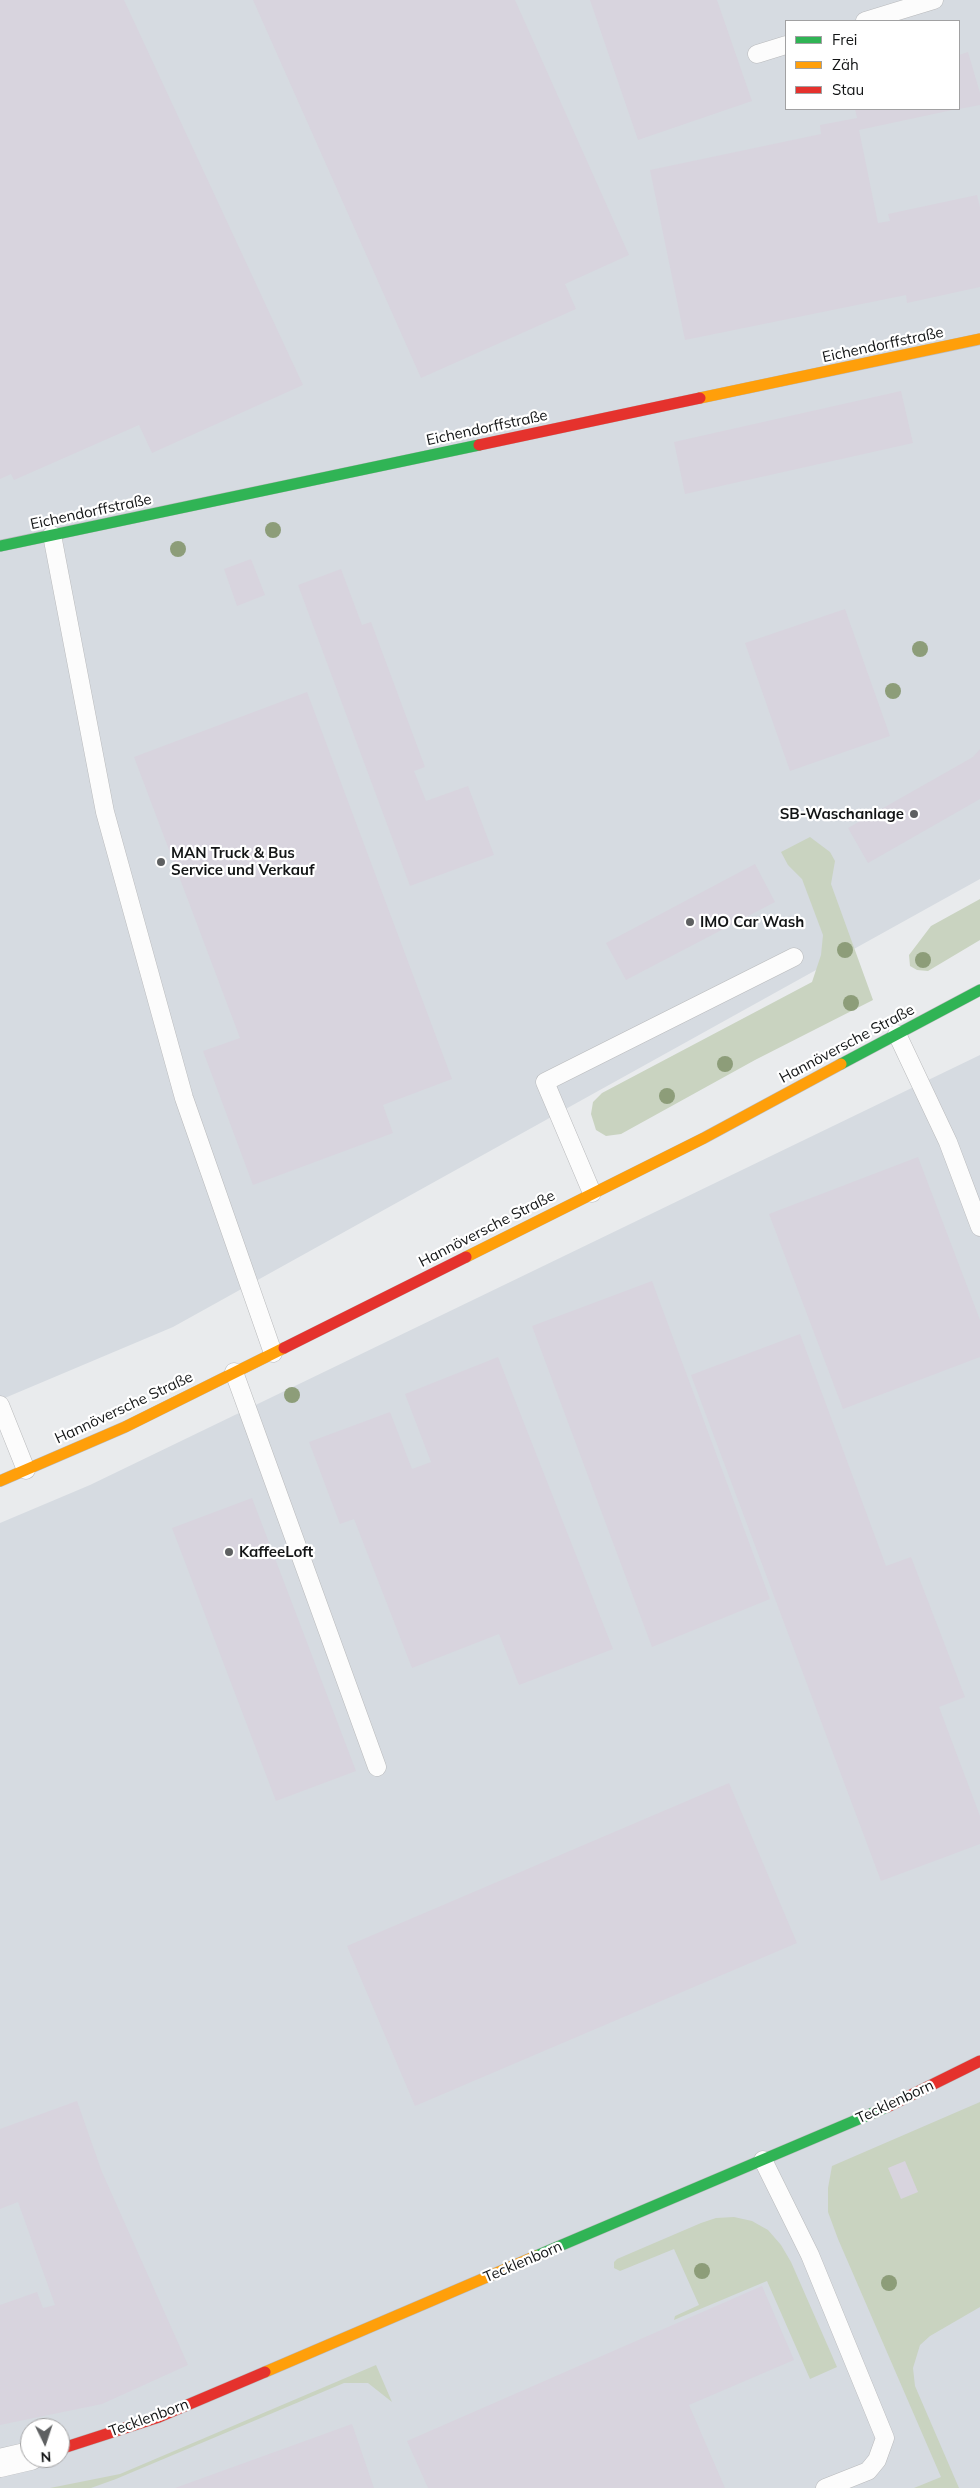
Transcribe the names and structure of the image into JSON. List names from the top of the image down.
{
  "streets": {
    "street": ["Eichendorffstraße", "Hannöversche Straße", "Tecklenborn"]
  },
  "places": [
    "SB-Waschanlage",
    "MAN Truck & Bus Service und Verkauf",
    "IMO Car Wash",
    "KaffeeLoft"
  ],
  "legend": ["Frei", "Zäh", "Stau"],
  "north": "bottom"
}
